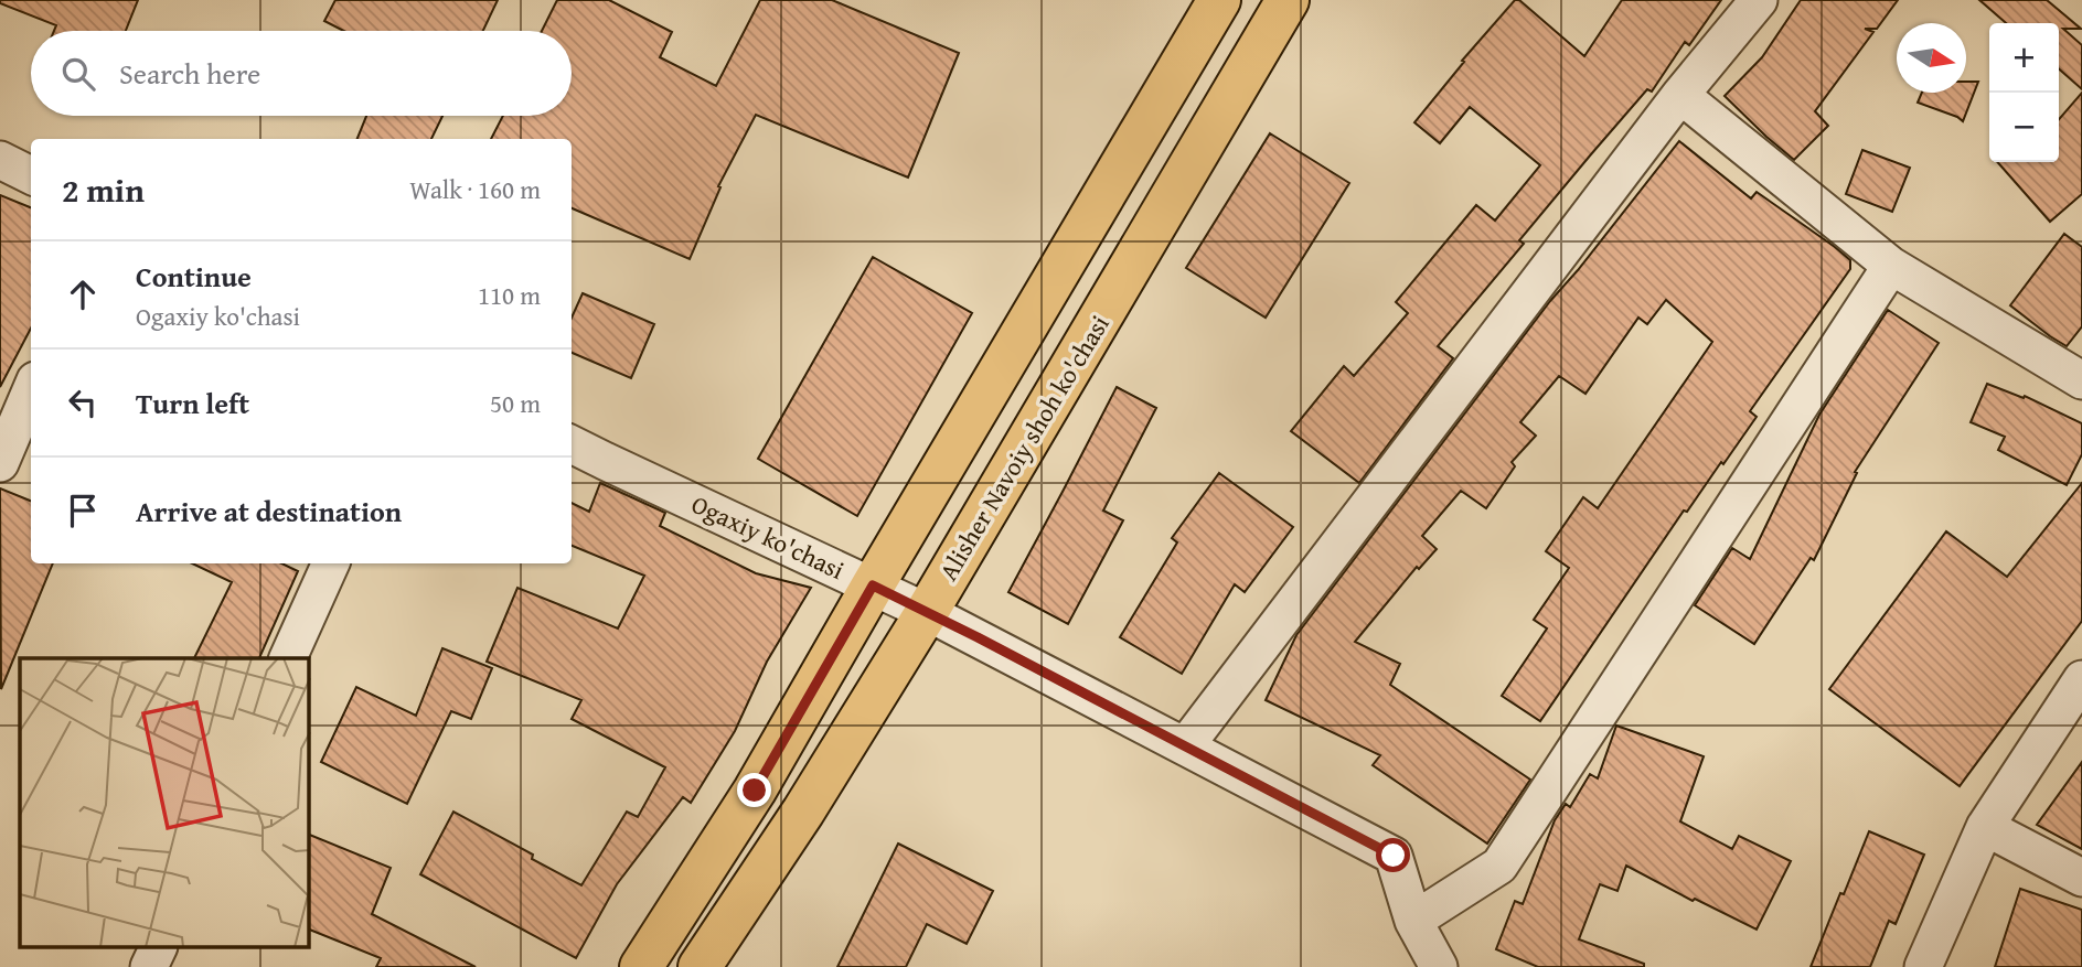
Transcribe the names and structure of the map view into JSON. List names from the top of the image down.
{
  "streets": {
    "main road": ["Alisher Navoiy shoh ko'chasi"],
    "street": ["Ogaxiy ko'chasi"]
  },
  "crossings": [
    ["Alisher Navoiy shoh ko'chasi", "Ogaxiy ko'chasi"]
  ],
  "north": "right",
  "page": {
    "map_buttons": ["+", "−"],
    "search": "Search here",
    "heading": ["2 min", "Walk · 160 m"],
    "list": [
      ["Continue", "Ogaxiy ko'chasi", "110 m"],
      ["Turn left", "50 m"],
      "Arrive at destination"
    ]
  }
}
